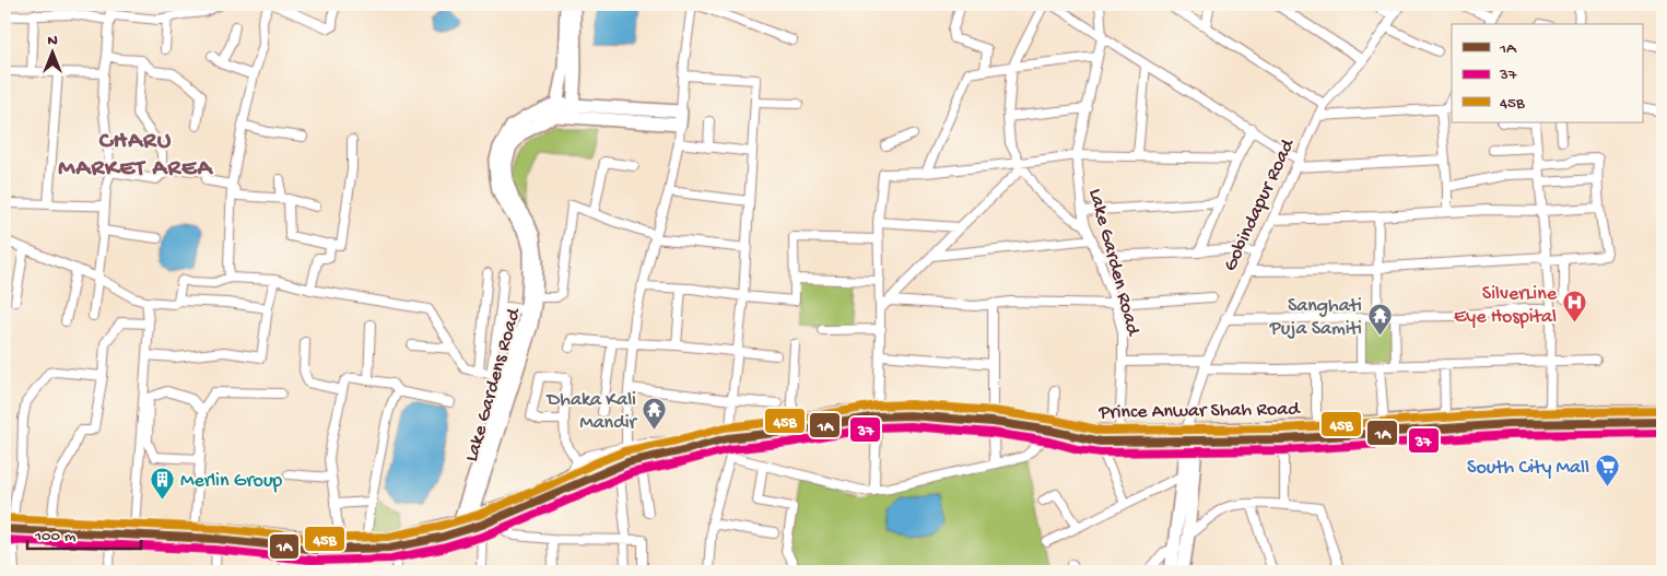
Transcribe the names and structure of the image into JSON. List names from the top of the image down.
{
  "streets": {
    "main road": ["Lake Gardens Road", "Prince Anwar Shah Road"],
    "street": ["Gobindapur Road", "Lake Garden Road"]
  },
  "crossings": [
    ["Gobindapur Road", "Prince Anwar Shah Road"],
    ["Lake Garden Road", "Prince Anwar Shah Road"],
    ["Lake Gardens Road", "Prince Anwar Shah Road"]
  ],
  "districts": ["CHARU MARKET AREA"],
  "places": {
    "hospital": ["SilverLine Eye Hospital"],
    "temple": ["Sanghati Puja Samiti", "Dhaka Kali Mandir"],
    "supermarket": ["South City Mall"],
    "building": ["Merlin Group"]
  },
  "lines": ["transit line 45B", "transit line 1A", "transit line 37"],
  "legend": ["1A", "37", "45B"],
  "scale_bar": "100 m",
  "north": "top"
}
